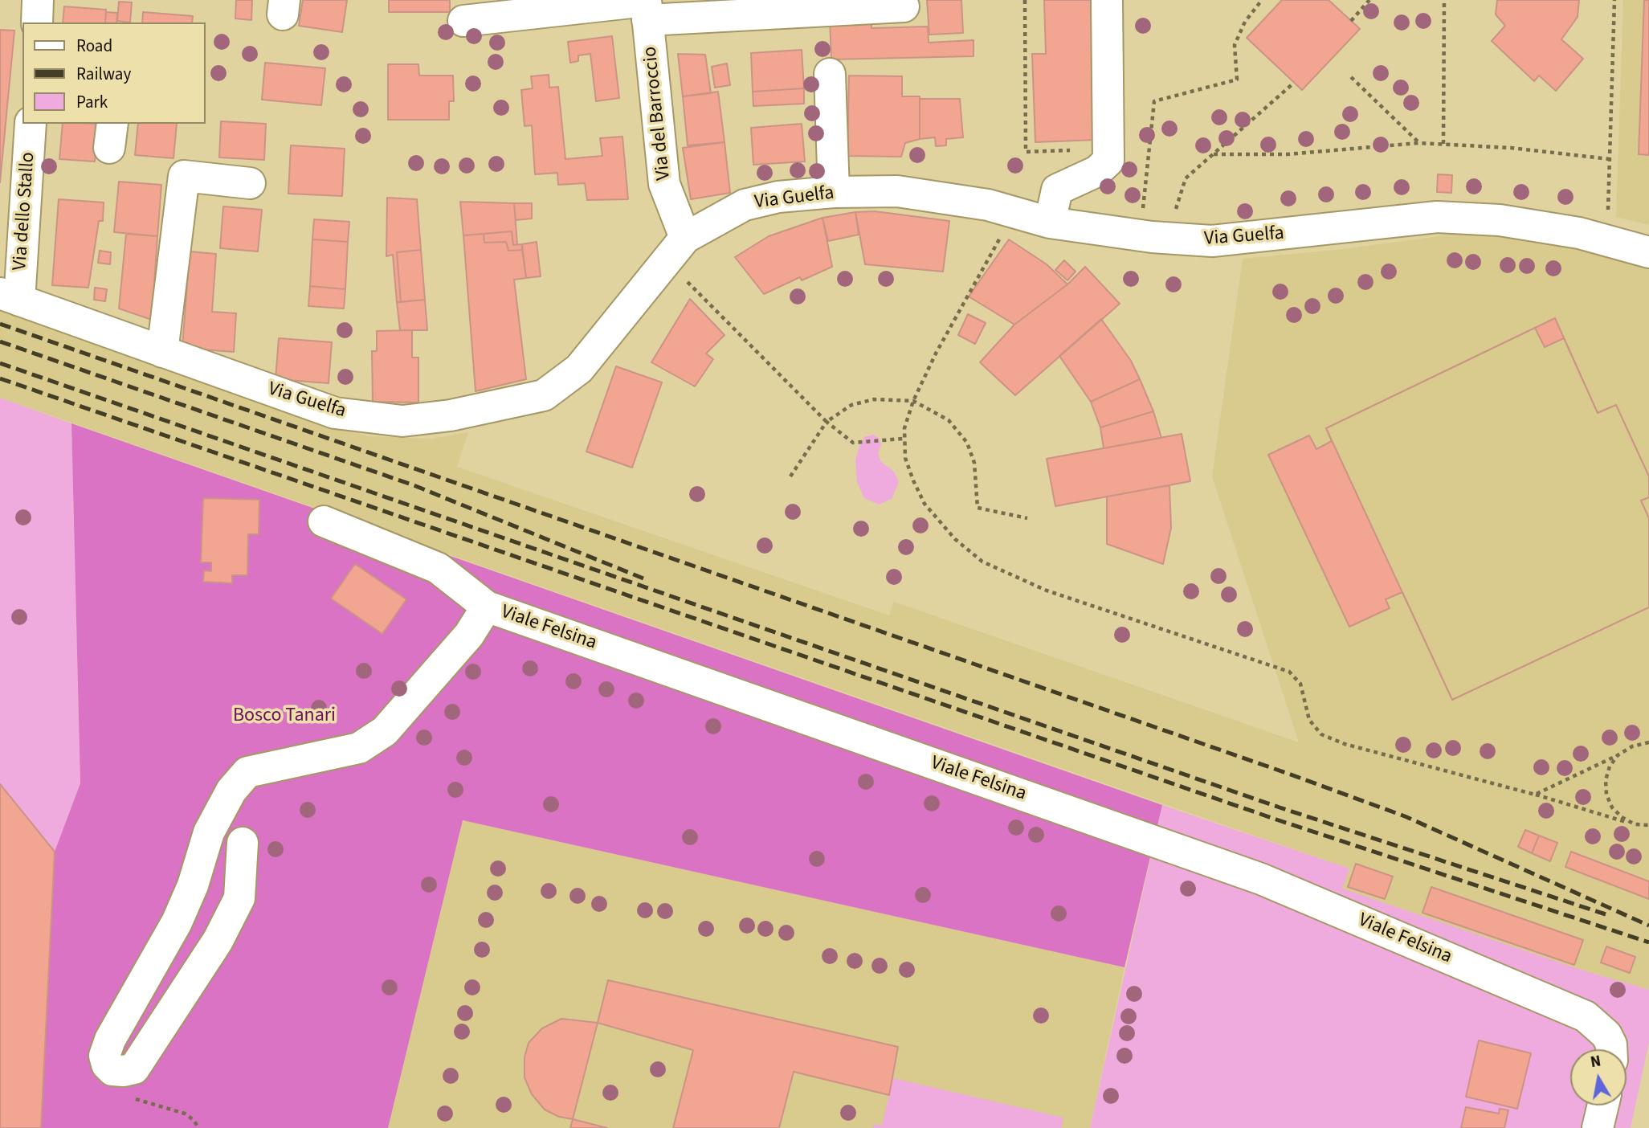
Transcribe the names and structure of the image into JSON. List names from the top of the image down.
{
  "streets": {
    "street": [
      "Via del Barroccio",
      "Via Guelfa",
      "Via dello Stallo",
      "Viale Felsina"
    ]
  },
  "crossings": [
    ["Via del Barroccio", "Via Guelfa"],
    ["Via Guelfa", "Via dello Stallo"]
  ],
  "parks": ["Bosco Tanari"],
  "legend": ["Road", "Railway", "Park"],
  "north": "top"
}
